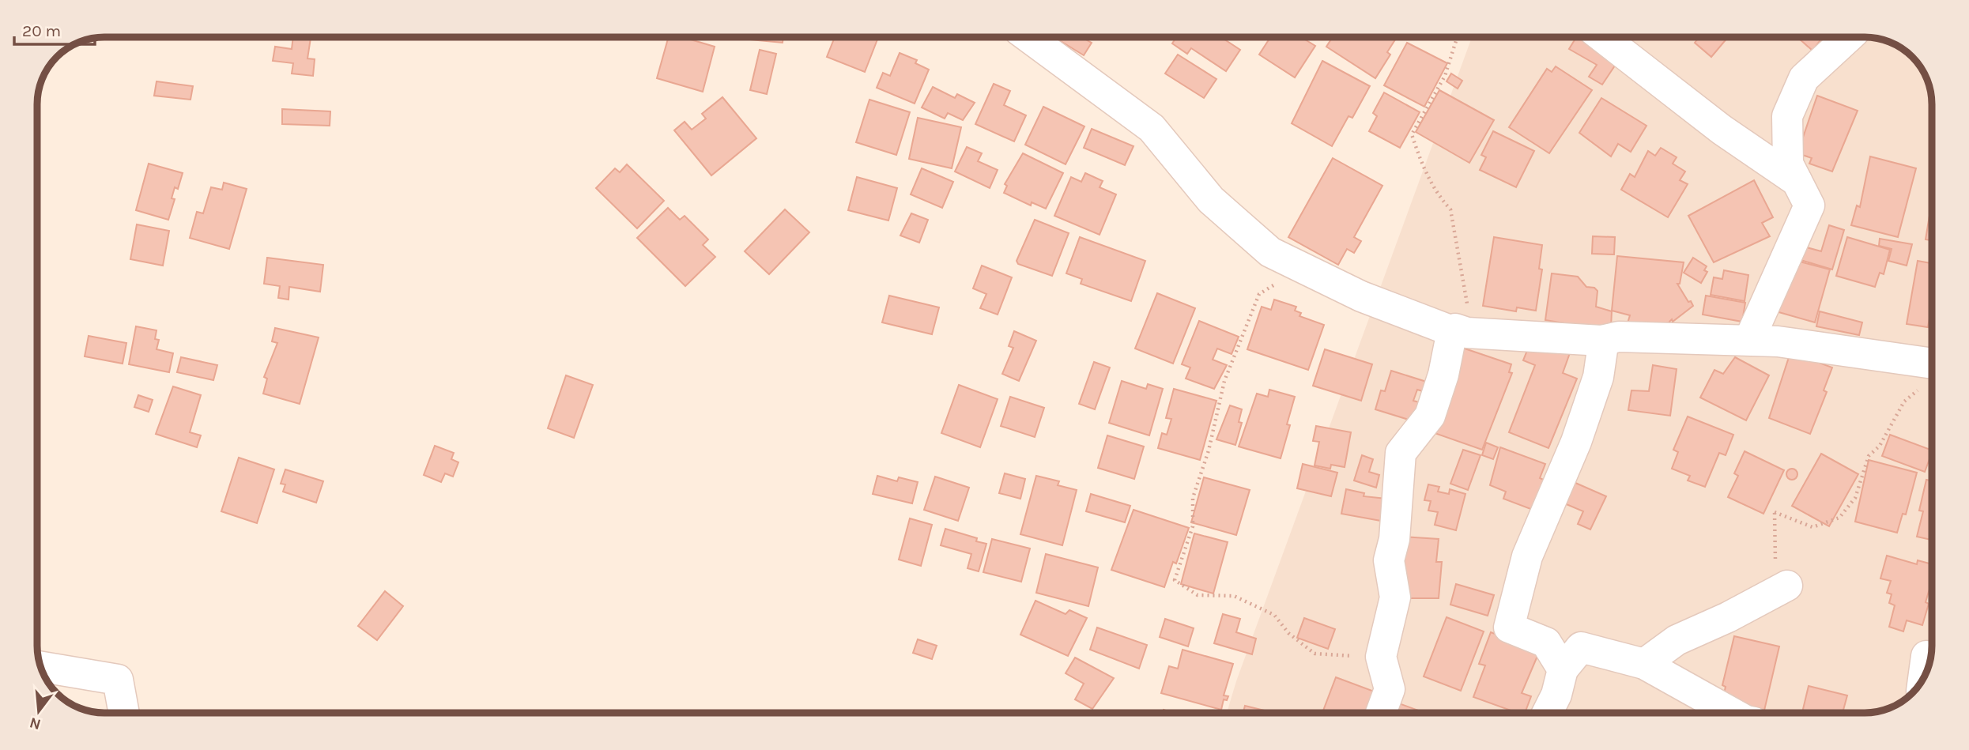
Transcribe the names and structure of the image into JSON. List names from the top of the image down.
{
  "scale_bar": "20 m",
  "north": "bottom"
}
